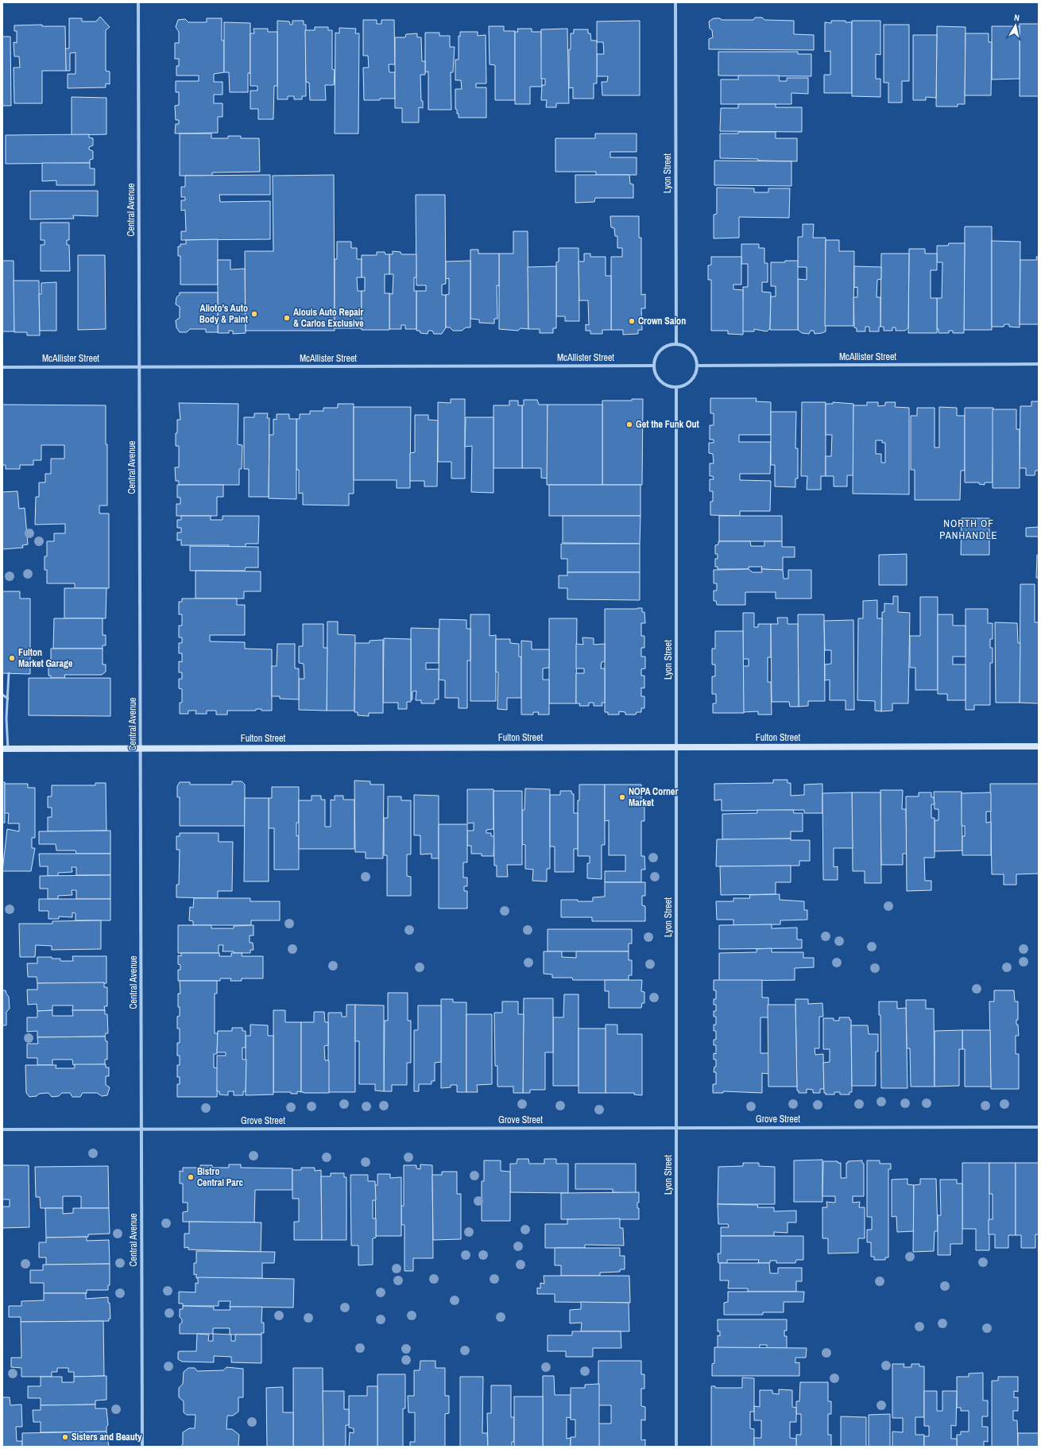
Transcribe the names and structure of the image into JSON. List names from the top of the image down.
{
  "streets": {
    "street": [
      "Lyon Street",
      "Central Avenue",
      "McAllister Street",
      "Fulton Street",
      "Grove Street"
    ]
  },
  "crossings": [
    ["Lyon Street", "McAllister Street"],
    ["Lyon Street", "Fulton Street"],
    ["Lyon Street", "Grove Street"],
    ["Central Avenue", "McAllister Street"],
    ["Central Avenue", "Fulton Street"],
    ["Central Avenue", "Grove Street"]
  ],
  "districts": ["NORTH OF PANHANDLE"],
  "places": [
    "Alioto's Auto Body & Paint",
    "Alouis Auto Repair & Carlos Exclusive",
    "Crown Salon",
    "Get the Funk Out",
    "Fulton Market Garage",
    "NOPA Corner Market",
    "Bistro Central Parc",
    "Sisters and Beauty"
  ],
  "north": "top"
}
